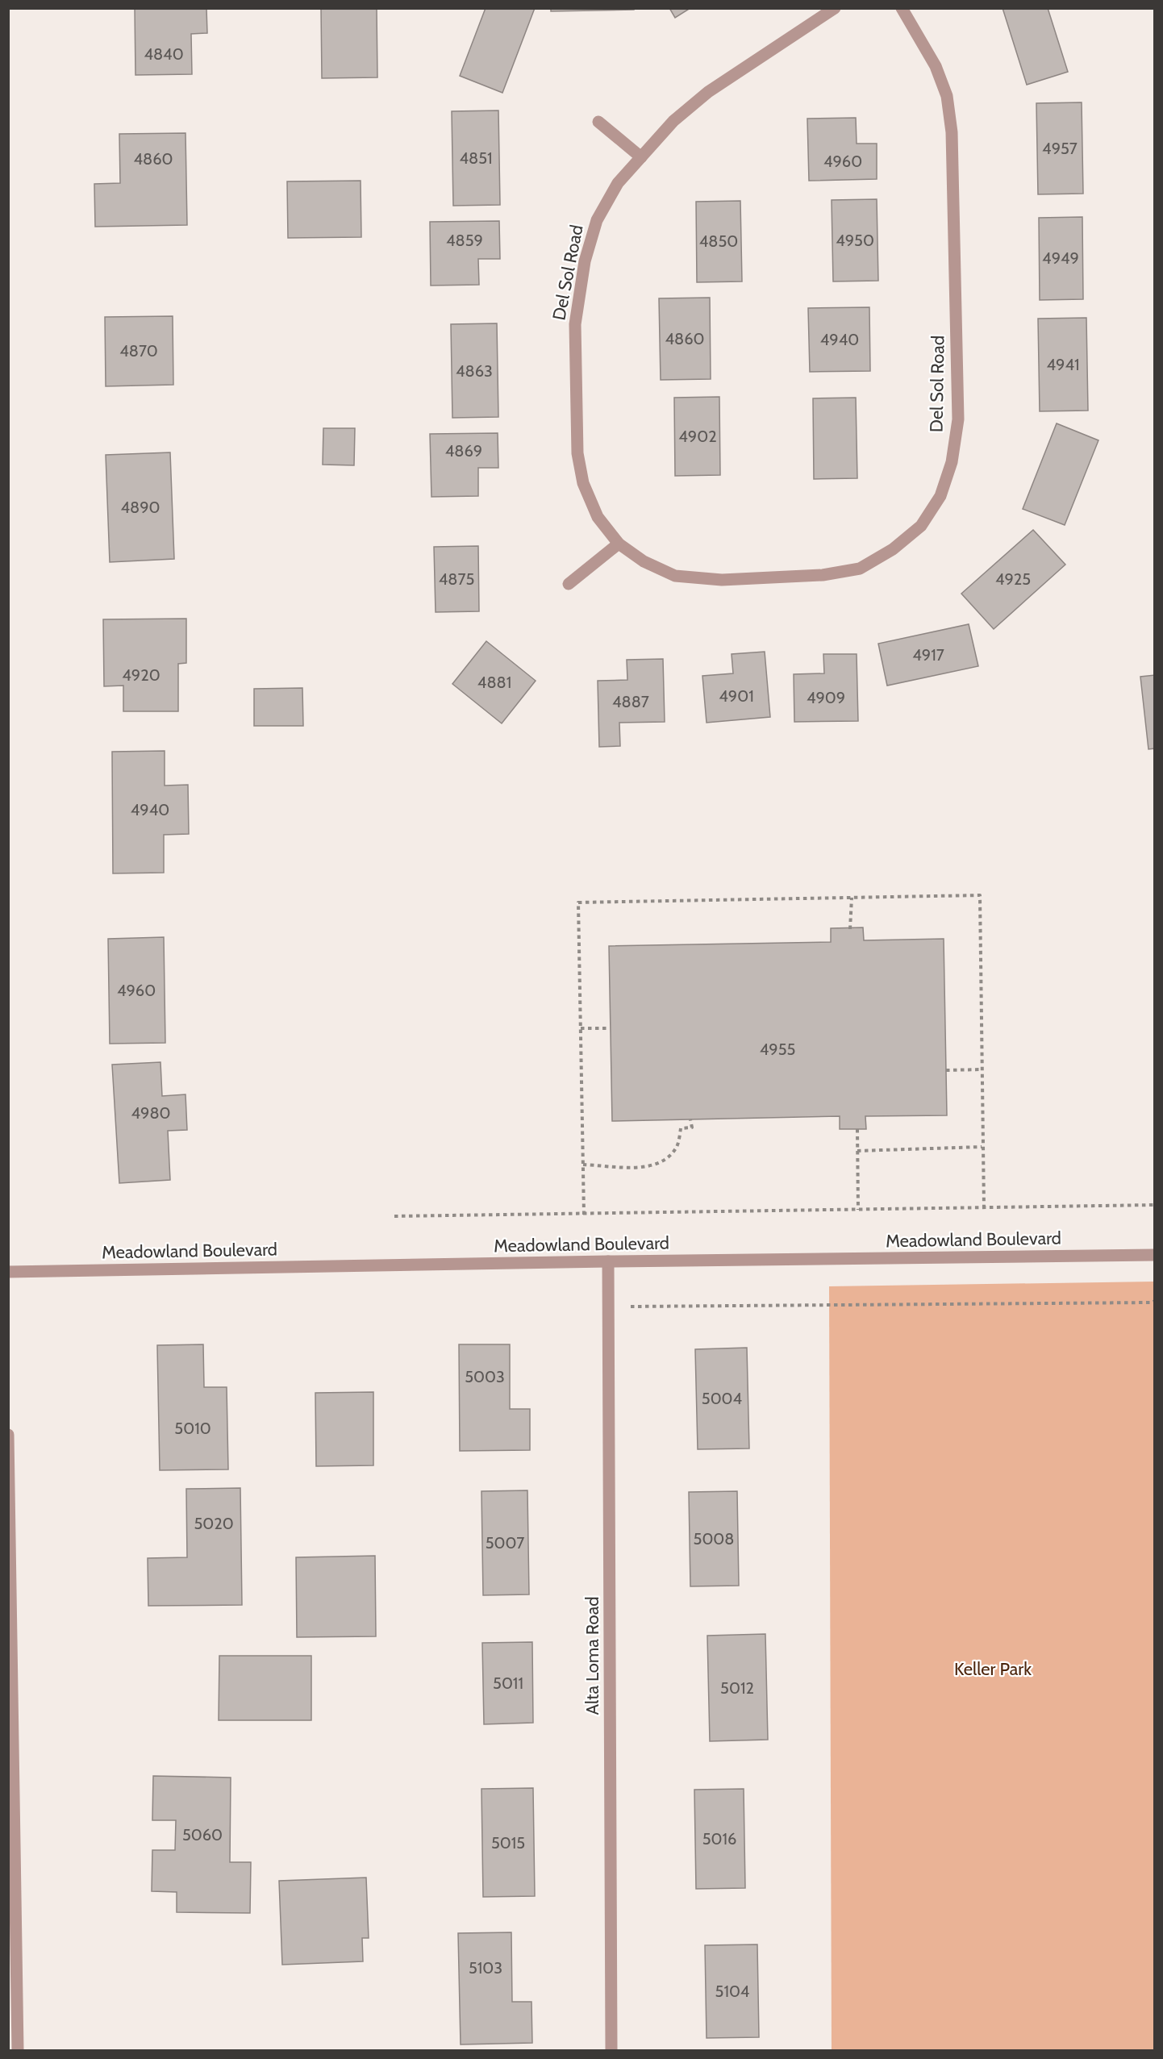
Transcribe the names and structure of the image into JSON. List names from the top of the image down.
{
  "streets": {
    "street": ["Del Sol Road", "Meadowland Boulevard", "Alta Loma Road"]
  },
  "crossings": [
    ["Meadowland Boulevard", "Alta Loma Road"]
  ],
  "parks": ["Keller Park"],
  "house_numbers": [
    "4840",
    "4957",
    "4851",
    "4860",
    "4960",
    "4859",
    "4950",
    "4850",
    "4949",
    "4860",
    "4940",
    "4870",
    "4941",
    "4863",
    "4902",
    "4869",
    "4890",
    "4875",
    "4925",
    "4917",
    "4920",
    "4881",
    "4901",
    "4909",
    "4887",
    "4940",
    "4960",
    "4955",
    "4980",
    "5003",
    "5004",
    "5010",
    "5020",
    "5008",
    "5007",
    "5011",
    "5012",
    "5060",
    "5016",
    "5015",
    "5103",
    "5104"
  ]
}
